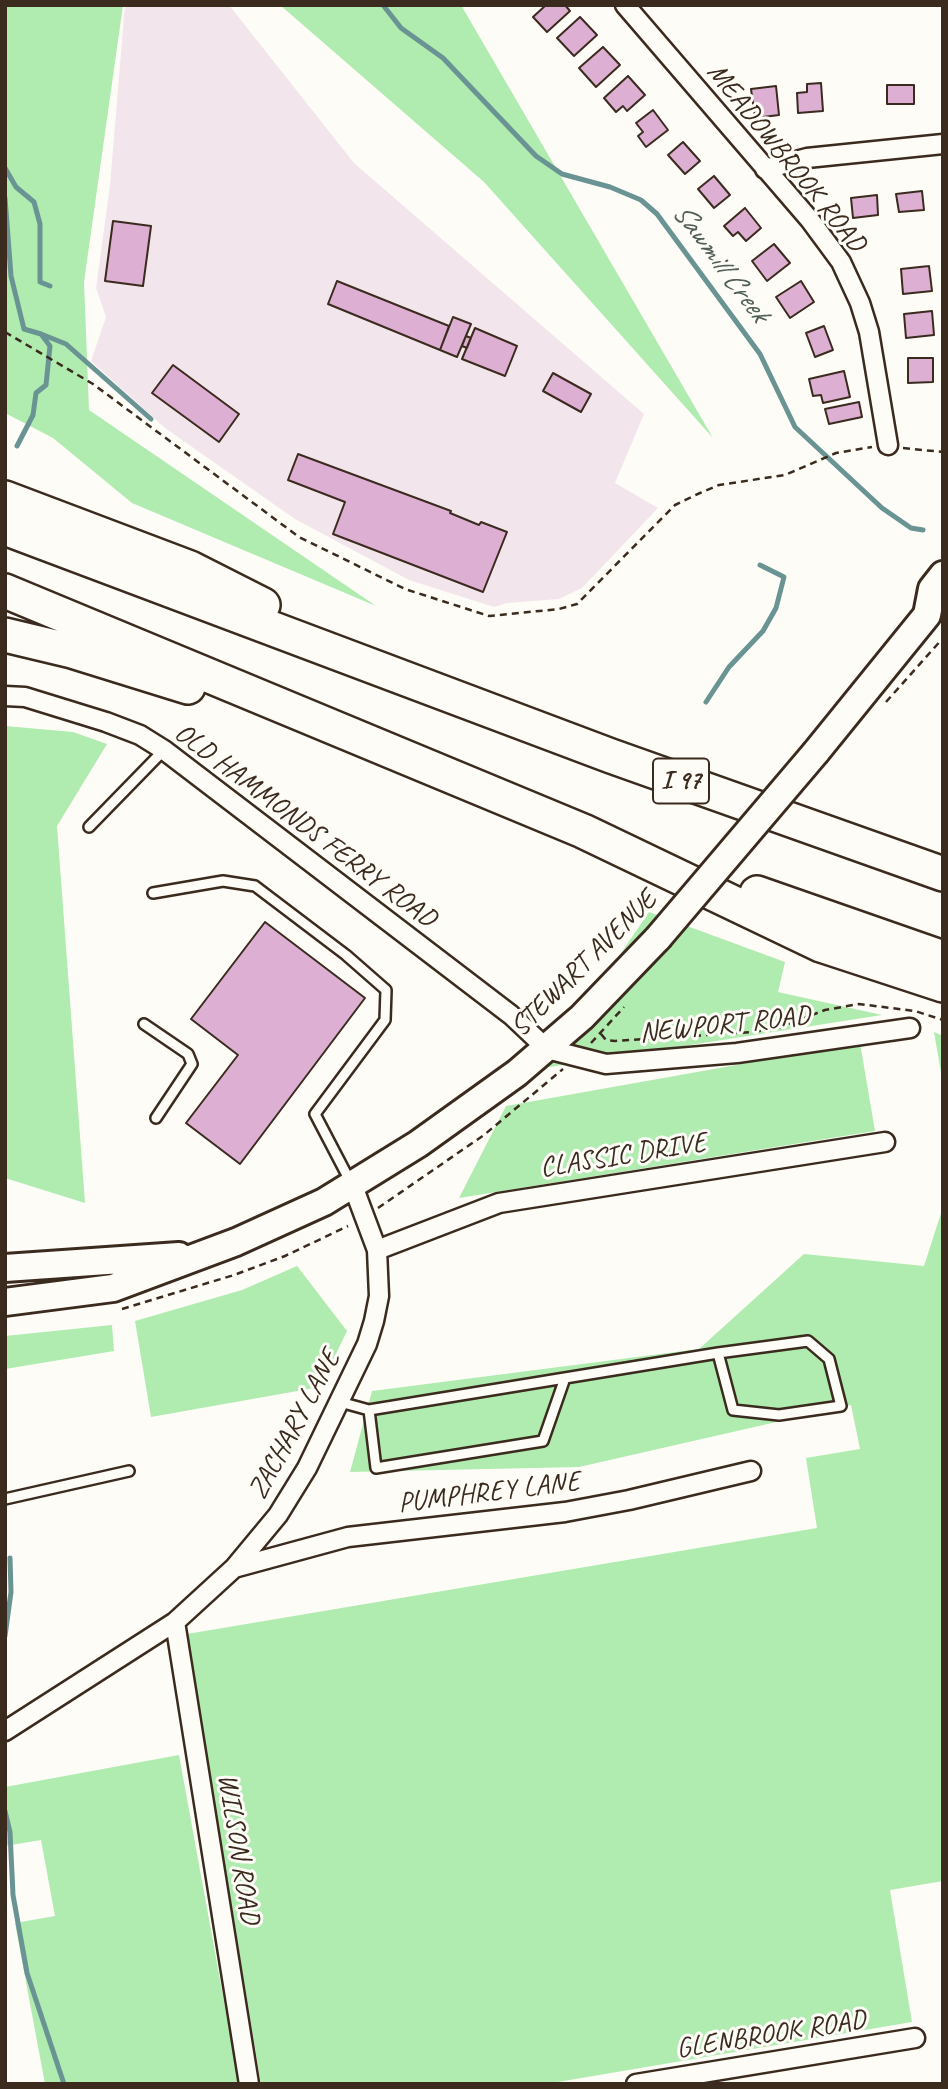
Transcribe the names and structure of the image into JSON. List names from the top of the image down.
{
  "streets": {
    "highway": ["I 97"],
    "street": [
      "MEADOWBROOK ROAD",
      "OLD HAMMONDS FERRY ROAD",
      "STEWART AVENUE",
      "NEWPORT ROAD",
      "CLASSIC DRIVE",
      "ZACHARY LANE",
      "PUMPHREY LANE",
      "WILSON ROAD",
      "GLENBROOK ROAD"
    ]
  },
  "crossings": [
    ["OLD HAMMONDS FERRY ROAD", "STEWART AVENUE"],
    ["OLD HAMMONDS FERRY ROAD", "NEWPORT ROAD"],
    ["STEWART AVENUE", "NEWPORT ROAD"],
    ["STEWART AVENUE", "ZACHARY LANE"],
    ["CLASSIC DRIVE", "ZACHARY LANE"],
    ["ZACHARY LANE", "PUMPHREY LANE"],
    ["ZACHARY LANE", "WILSON ROAD"]
  ],
  "water": ["Sawmill Creek"]
}
